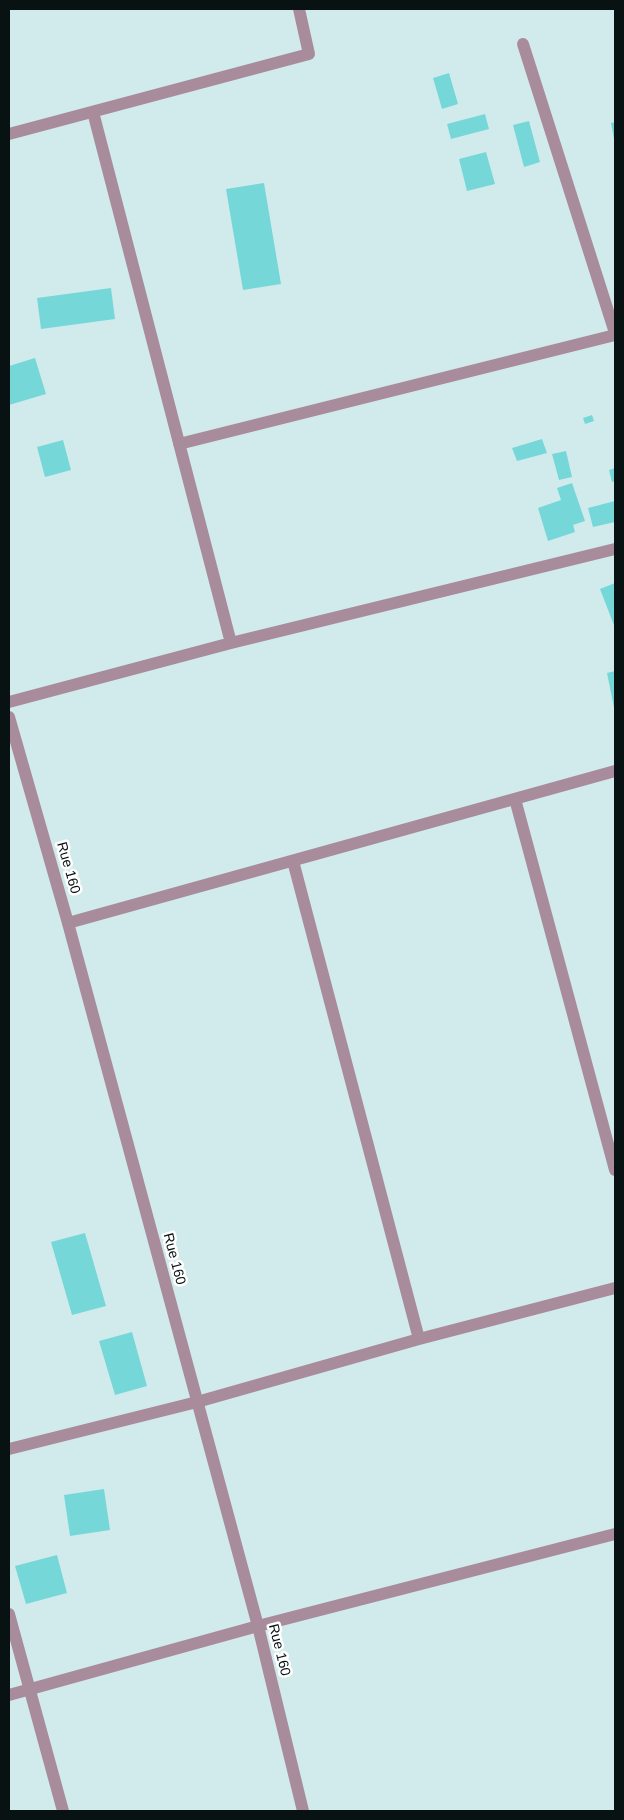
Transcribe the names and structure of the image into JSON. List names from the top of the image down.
{
  "streets": {
    "street": ["Rue 160"]
  }
}
